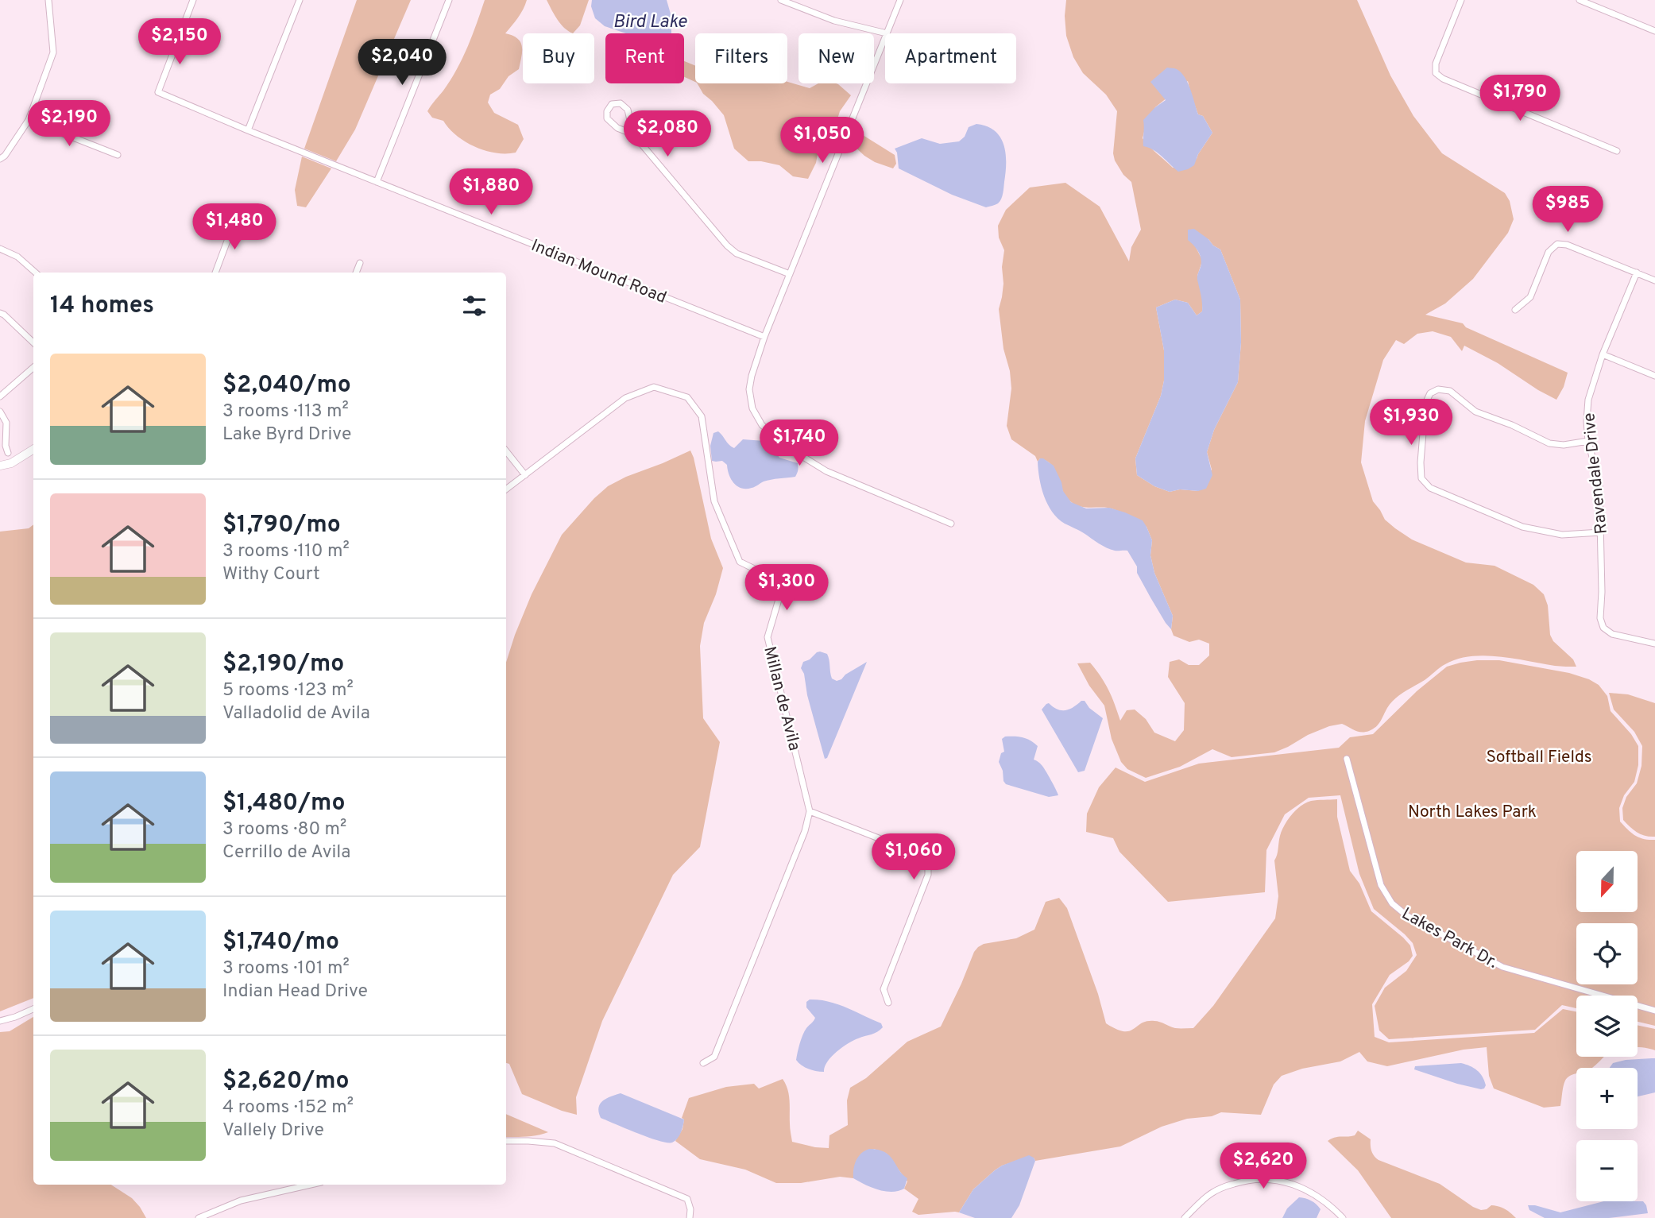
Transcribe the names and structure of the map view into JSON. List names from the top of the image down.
{
  "streets": {
    "street": [
      "Indian Mound Road",
      "Ravendale Drive",
      "Millan de Avila",
      "Lakes Park Dr."
    ]
  },
  "water": ["Bird Lake"],
  "parks": ["Softball Fields", "North Lakes Park"],
  "north": "bottom",
  "page": {
    "price": [
      "$2,150",
      "$2,040",
      "$1,790",
      "$2,190",
      "$2,080",
      "$1,050",
      "$1,880",
      "$985",
      "$1,480",
      "$1,930",
      "$1,740",
      "$1,300",
      "$1,060",
      "$2,620"
    ],
    "chip": [
      "Buy",
      "Rent",
      "Filters",
      "New",
      "Apartment"
    ],
    "heading": "14 homes",
    "list": [
      {
        "name": "$2,040/mo",
        "note": "3 rooms · 113 m² · Lake Byrd Drive"
      },
      {
        "name": "$1,790/mo",
        "note": "3 rooms · 110 m² · Withy Court"
      },
      {
        "name": "$2,190/mo",
        "note": "5 rooms · 123 m² · Valladolid de Avila"
      },
      {
        "name": "$1,480/mo",
        "note": "3 rooms · 80 m² · Cerrillo de Avila"
      },
      {
        "name": "$1,740/mo",
        "note": "3 rooms · 101 m² · Indian Head Drive"
      },
      {
        "name": "$2,620/mo",
        "note": "4 rooms · 152 m² · Vallely Drive"
      }
    ],
    "map_buttons": ["+", "−"]
  }
}
